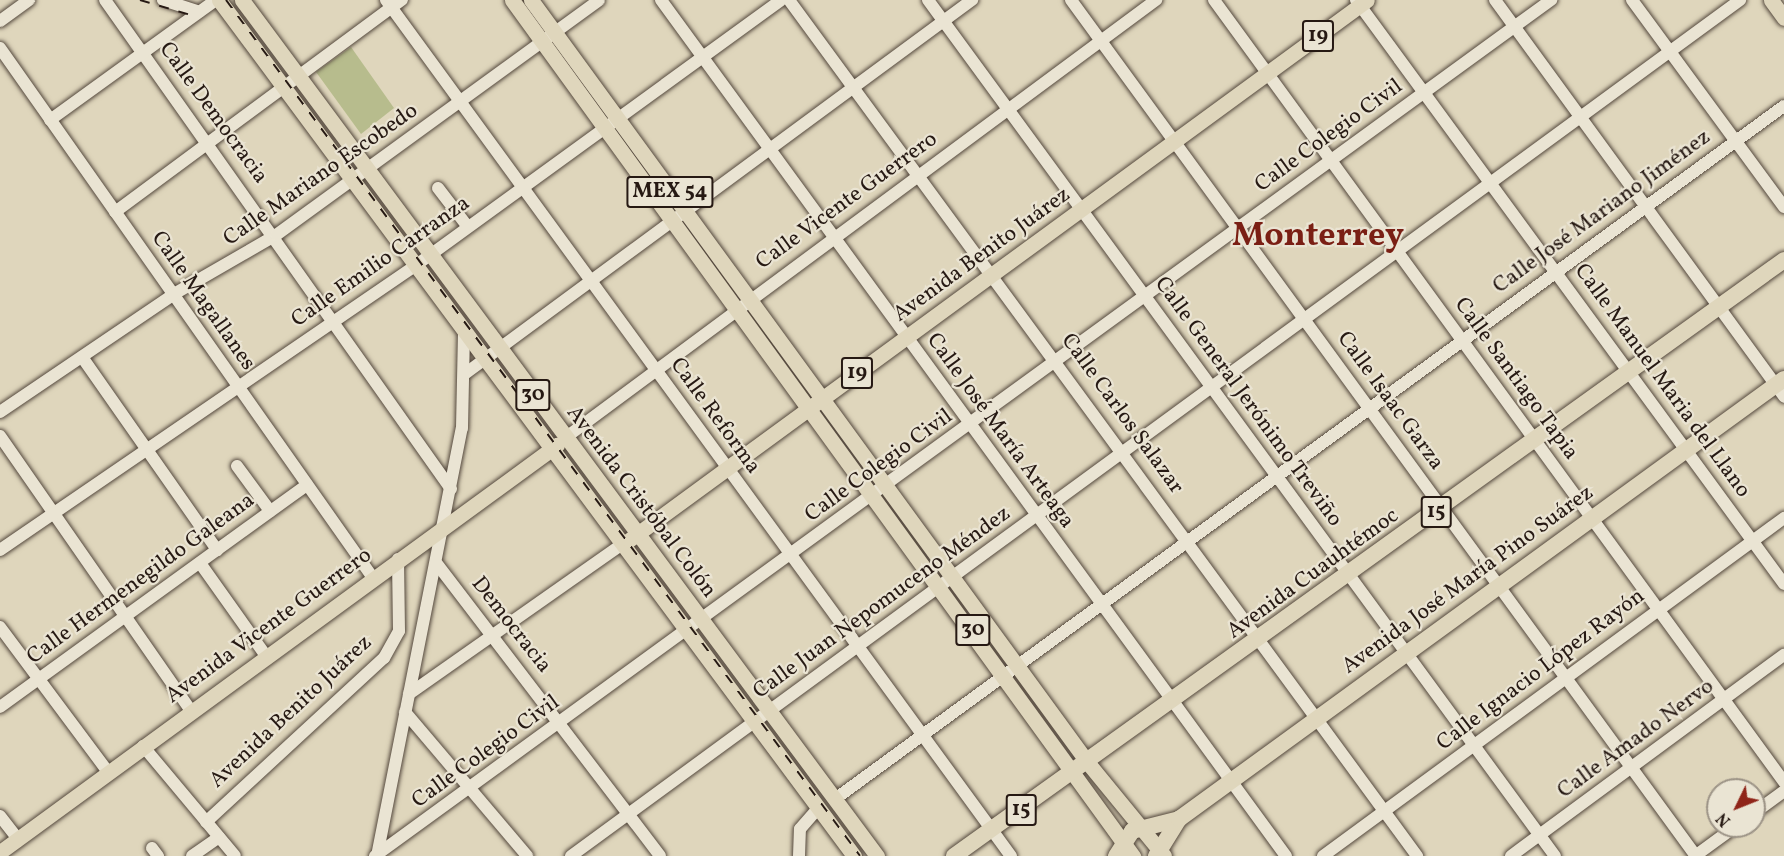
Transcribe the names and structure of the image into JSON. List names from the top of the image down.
{
  "streets": {
    "highway": ["15", "Avenida Cuauhtémoc", "Avenida José María Pino Suárez"],
    "main road": [
      "19",
      "MEX 54",
      "Avenida Benito Juárez",
      "30",
      "Avenida Cristóbal Colón",
      "Avenida Vicente Guerrero"
    ],
    "street": [
      "Calle Democracia",
      "Calle Colegio Civil",
      "Calle Mariano Escobedo",
      "Calle Vicente Guerrero",
      "Calle José Mariano Jiménez",
      "Calle Emilio Carranza",
      "Calle Magallanes",
      "Calle Santiago Tapia",
      "Calle Manuel Maria del Llano",
      "Calle Isaac Garza",
      "Calle General Jerónimo Treviño",
      "Calle Carlos Salazar",
      "Calle Reforma",
      "Calle José María Arteaga",
      "Calle Hermenegildo Galeana",
      "Calle Juan Nepomuceno Méndez",
      "Democracia",
      "Calle Ignacio López Rayón",
      "Calle Amado Nervo"
    ]
  },
  "crossings": [
    ["19", "Avenida Benito Juárez"],
    ["19", "Avenida Cristóbal Colón"],
    ["19", "Democracia"],
    ["Calle Democracia", "Calle Mariano Escobedo"],
    ["Calle Democracia", "Calle Emilio Carranza"],
    ["Calle Colegio Civil", "Calle Santiago Tapia"],
    ["Calle Colegio Civil", "Calle Manuel Maria del Llano"],
    ["Calle Colegio Civil", "30"],
    ["Calle Colegio Civil", "Calle Isaac Garza"],
    ["Calle Colegio Civil", "Calle General Jerónimo Treviño"],
    ["Calle Colegio Civil", "Calle Carlos Salazar"],
    ["Calle Colegio Civil", "Calle Reforma"],
    ["Calle Colegio Civil", "Calle José María Arteaga"],
    ["Calle Colegio Civil", "Avenida Cristóbal Colón"],
    ["Calle Colegio Civil", "Democracia"],
    ["Calle Mariano Escobedo", "MEX 54"],
    ["Calle Mariano Escobedo", "Calle Magallanes"],
    ["Calle Mariano Escobedo", "30"],
    ["Calle Mariano Escobedo", "Calle Reforma"],
    ["Calle Mariano Escobedo", "Avenida Cristóbal Colón"],
    ["MEX 54", "Calle Vicente Guerrero"],
    ["MEX 54", "Avenida Benito Juárez"],
    ["MEX 54", "Calle Emilio Carranza"],
    ["MEX 54", "30"],
    ["Calle Vicente Guerrero", "Calle Isaac Garza"],
    ["Calle Vicente Guerrero", "Calle General Jerónimo Treviño"],
    ["Calle Vicente Guerrero", "Calle Carlos Salazar"],
    ["Calle Vicente Guerrero", "Calle Reforma"],
    ["Calle Vicente Guerrero", "Calle José María Arteaga"],
    ["Calle Vicente Guerrero", "Avenida Cristóbal Colón"],
    ["Calle Vicente Guerrero", "Avenida Vicente Guerrero"],
    ["Calle José Mariano Jiménez", "Calle Santiago Tapia"],
    ["Calle José Mariano Jiménez", "Calle Manuel Maria del Llano"],
    ["Calle José Mariano Jiménez", "30"],
    ["Calle José Mariano Jiménez", "Calle Isaac Garza"],
    ["Calle José Mariano Jiménez", "Calle General Jerónimo Treviño"],
    ["Calle José Mariano Jiménez", "Calle Carlos Salazar"],
    ["Calle José Mariano Jiménez", "Calle Reforma"],
    ["Calle José Mariano Jiménez", "Calle José María Arteaga"],
    ["Calle José Mariano Jiménez", "Avenida Cristóbal Colón"],
    ["Avenida Benito Juárez", "Calle Santiago Tapia"],
    ["Avenida Benito Juárez", "Calle Manuel Maria del Llano"],
    ["Avenida Benito Juárez", "30"],
    ["Avenida Benito Juárez", "Calle Isaac Garza"],
    ["Avenida Benito Juárez", "Calle General Jerónimo Treviño"],
    ["Avenida Benito Juárez", "Calle Carlos Salazar"],
    ["Avenida Benito Juárez", "Calle Reforma"],
    ["Avenida Benito Juárez", "Calle José María Arteaga"],
    ["Avenida Benito Juárez", "Avenida Cristóbal Colón"],
    ["Avenida Benito Juárez", "Avenida Vicente Guerrero"],
    ["Calle Emilio Carranza", "Calle Magallanes"],
    ["Calle Emilio Carranza", "30"],
    ["Calle Emilio Carranza", "Calle Reforma"],
    ["Calle Emilio Carranza", "Calle José María Arteaga"],
    ["Calle Emilio Carranza", "Avenida Cristóbal Colón"],
    ["Calle Magallanes", "Calle Hermenegildo Galeana"],
    ["Calle Magallanes", "Avenida Vicente Guerrero"],
    ["Calle Santiago Tapia", "Avenida Cuauhtémoc"],
    ["Calle Santiago Tapia", "Avenida José María Pino Suárez"],
    ["Calle Santiago Tapia", "Calle Juan Nepomuceno Méndez"],
    ["Calle Santiago Tapia", "Calle Ignacio López Rayón"],
    ["Calle Santiago Tapia", "Calle Amado Nervo"],
    ["Calle Manuel Maria del Llano", "Avenida Cuauhtémoc"],
    ["Calle Manuel Maria del Llano", "Avenida José María Pino Suárez"],
    ["Calle Manuel Maria del Llano", "Calle Juan Nepomuceno Méndez"],
    ["Calle Manuel Maria del Llano", "Calle Ignacio López Rayón"],
    ["30", "Avenida Cristóbal Colón"],
    ["30", "Avenida Cuauhtémoc"],
    ["30", "Avenida José María Pino Suárez"],
    ["30", "Calle Juan Nepomuceno Méndez"],
    ["Calle Isaac Garza", "Avenida Cuauhtémoc"],
    ["Calle Isaac Garza", "Avenida José María Pino Suárez"],
    ["Calle Isaac Garza", "Calle Juan Nepomuceno Méndez"],
    ["Calle Isaac Garza", "Calle Ignacio López Rayón"],
    ["Calle Isaac Garza", "Calle Amado Nervo"],
    ["Calle General Jerónimo Treviño", "Avenida Cuauhtémoc"],
    ["Calle General Jerónimo Treviño", "Avenida José María Pino Suárez"],
    ["Calle General Jerónimo Treviño", "Calle Juan Nepomuceno Méndez"],
    ["Calle General Jerónimo Treviño", "Calle Ignacio López Rayón"],
    ["Calle General Jerónimo Treviño", "Calle Amado Nervo"],
    ["Calle Carlos Salazar", "Avenida Cuauhtémoc"],
    ["Calle Carlos Salazar", "Avenida José María Pino Suárez"],
    ["Calle Carlos Salazar", "Calle Juan Nepomuceno Méndez"],
    ["Calle Carlos Salazar", "Calle Ignacio López Rayón"],
    ["Calle Reforma", "Avenida Cuauhtémoc"],
    ["Calle Reforma", "Calle Juan Nepomuceno Méndez"],
    ["Calle José María Arteaga", "Avenida Cuauhtémoc"],
    ["Calle José María Arteaga", "Avenida José María Pino Suárez"],
    ["Calle José María Arteaga", "Calle Juan Nepomuceno Méndez"],
    ["Avenida Cristóbal Colón", "Calle Juan Nepomuceno Méndez"],
    ["Avenida Cristóbal Colón", "Avenida Vicente Guerrero"],
    ["Calle Juan Nepomuceno Méndez", "Democracia"]
  ],
  "districts": ["Monterrey"],
  "north": "bottom left"
}
